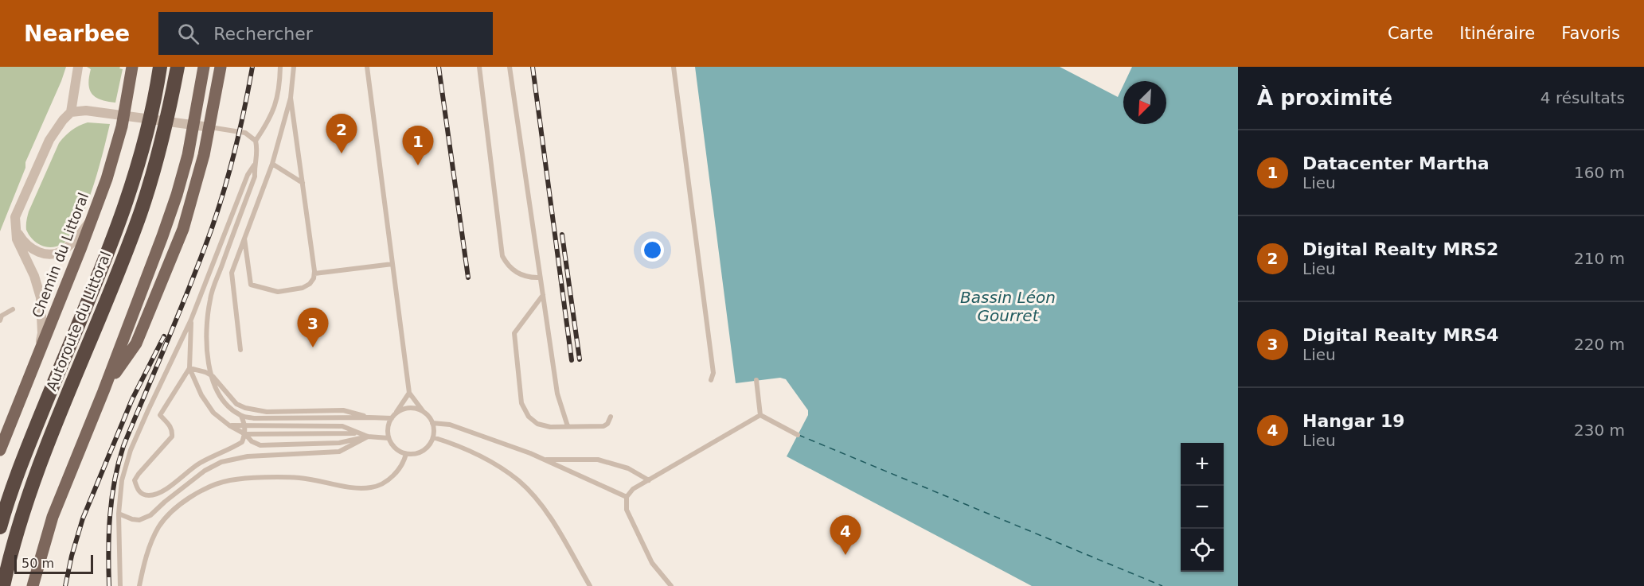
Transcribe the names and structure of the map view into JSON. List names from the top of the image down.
{
  "streets": {
    "highway": ["Autoroute du Littoral"],
    "main road": ["Chemin du Littoral"]
  },
  "water": ["Bassin Léon Gourret"],
  "scale_bar": "50 m",
  "north": "bottom left",
  "page": {
    "header": "Nearbee",
    "search": "Rechercher",
    "nav": ["Carte", "Itinéraire", "Favoris"],
    "heading": ["À proximité", "4 résultats"],
    "pins": [
      "2",
      "1",
      "3",
      "4"
    ],
    "list": [
      {
        "mark": "1",
        "name": "Datacenter Martha",
        "note": "Lieu",
        "value": "160 m"
      },
      {
        "mark": "2",
        "name": "Digital Realty MRS2",
        "note": "Lieu",
        "value": "210 m"
      },
      {
        "mark": "3",
        "name": "Digital Realty MRS4",
        "note": "Lieu",
        "value": "220 m"
      },
      {
        "mark": "4",
        "name": "Hangar 19",
        "note": "Lieu",
        "value": "230 m"
      }
    ],
    "map_buttons": ["+", "−"],
    "scale": "50 m"
  }
}
